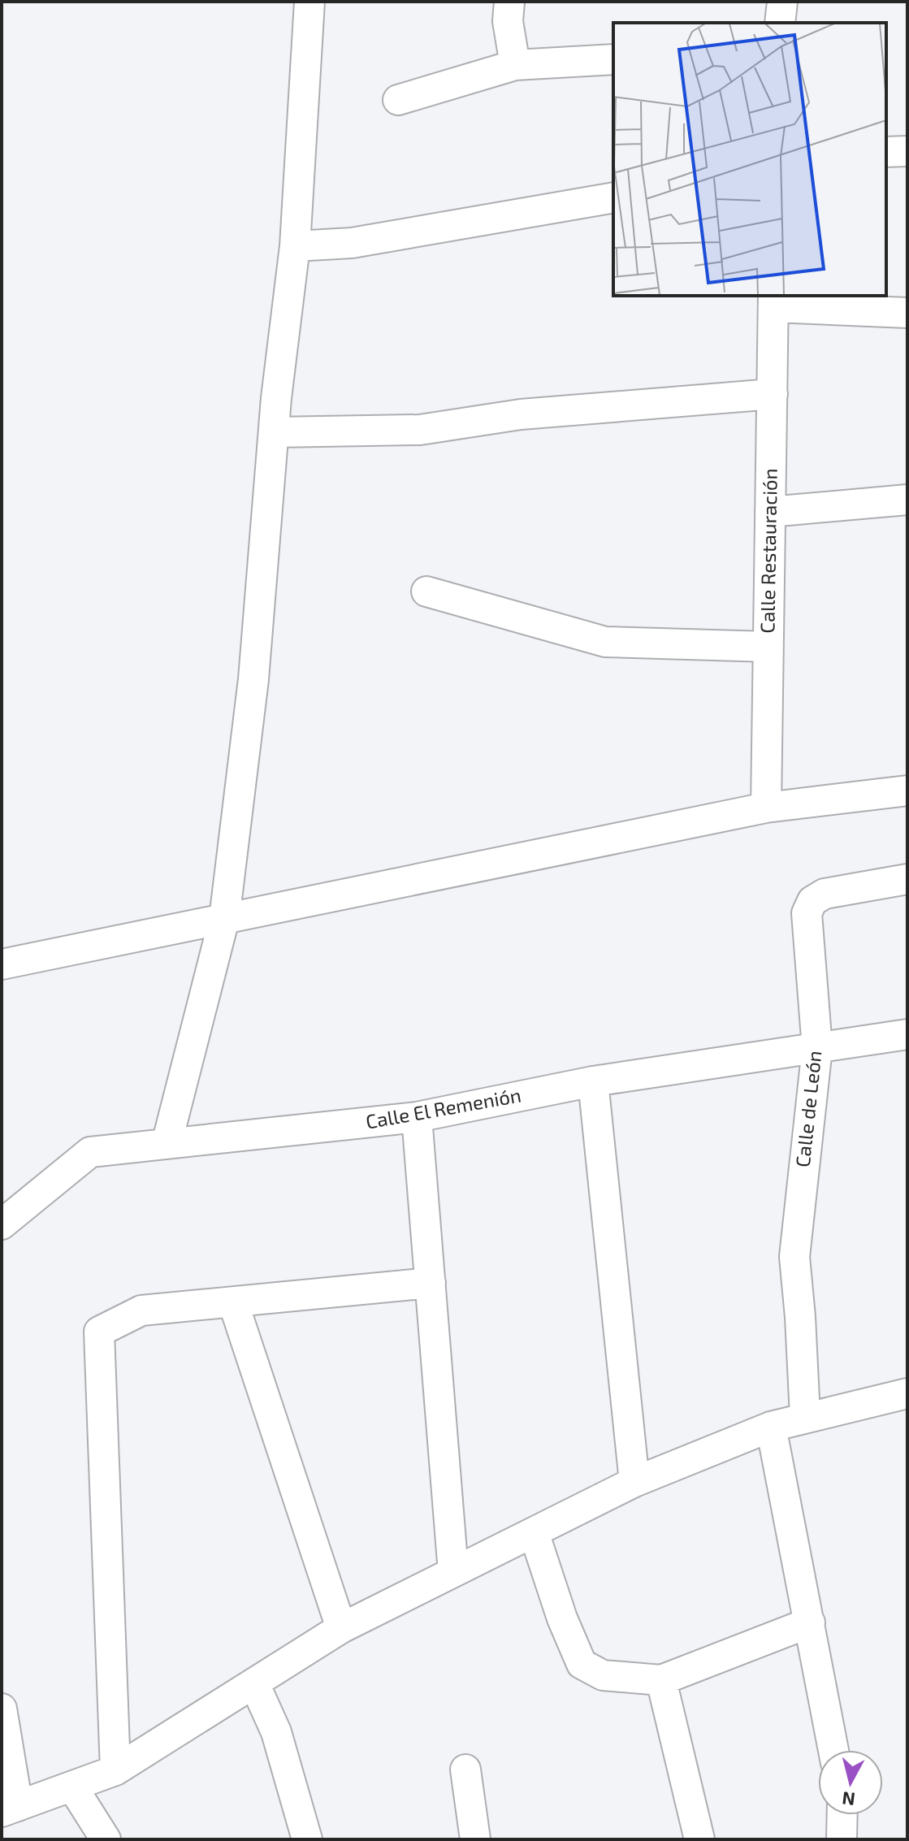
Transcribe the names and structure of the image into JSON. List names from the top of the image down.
{
  "streets": {
    "street": ["Calle Restauración", "Calle El Remenión", "Calle de León"]
  },
  "crossings": [
    ["Calle El Remenión", "Calle de León"]
  ],
  "north": "bottom"
}
